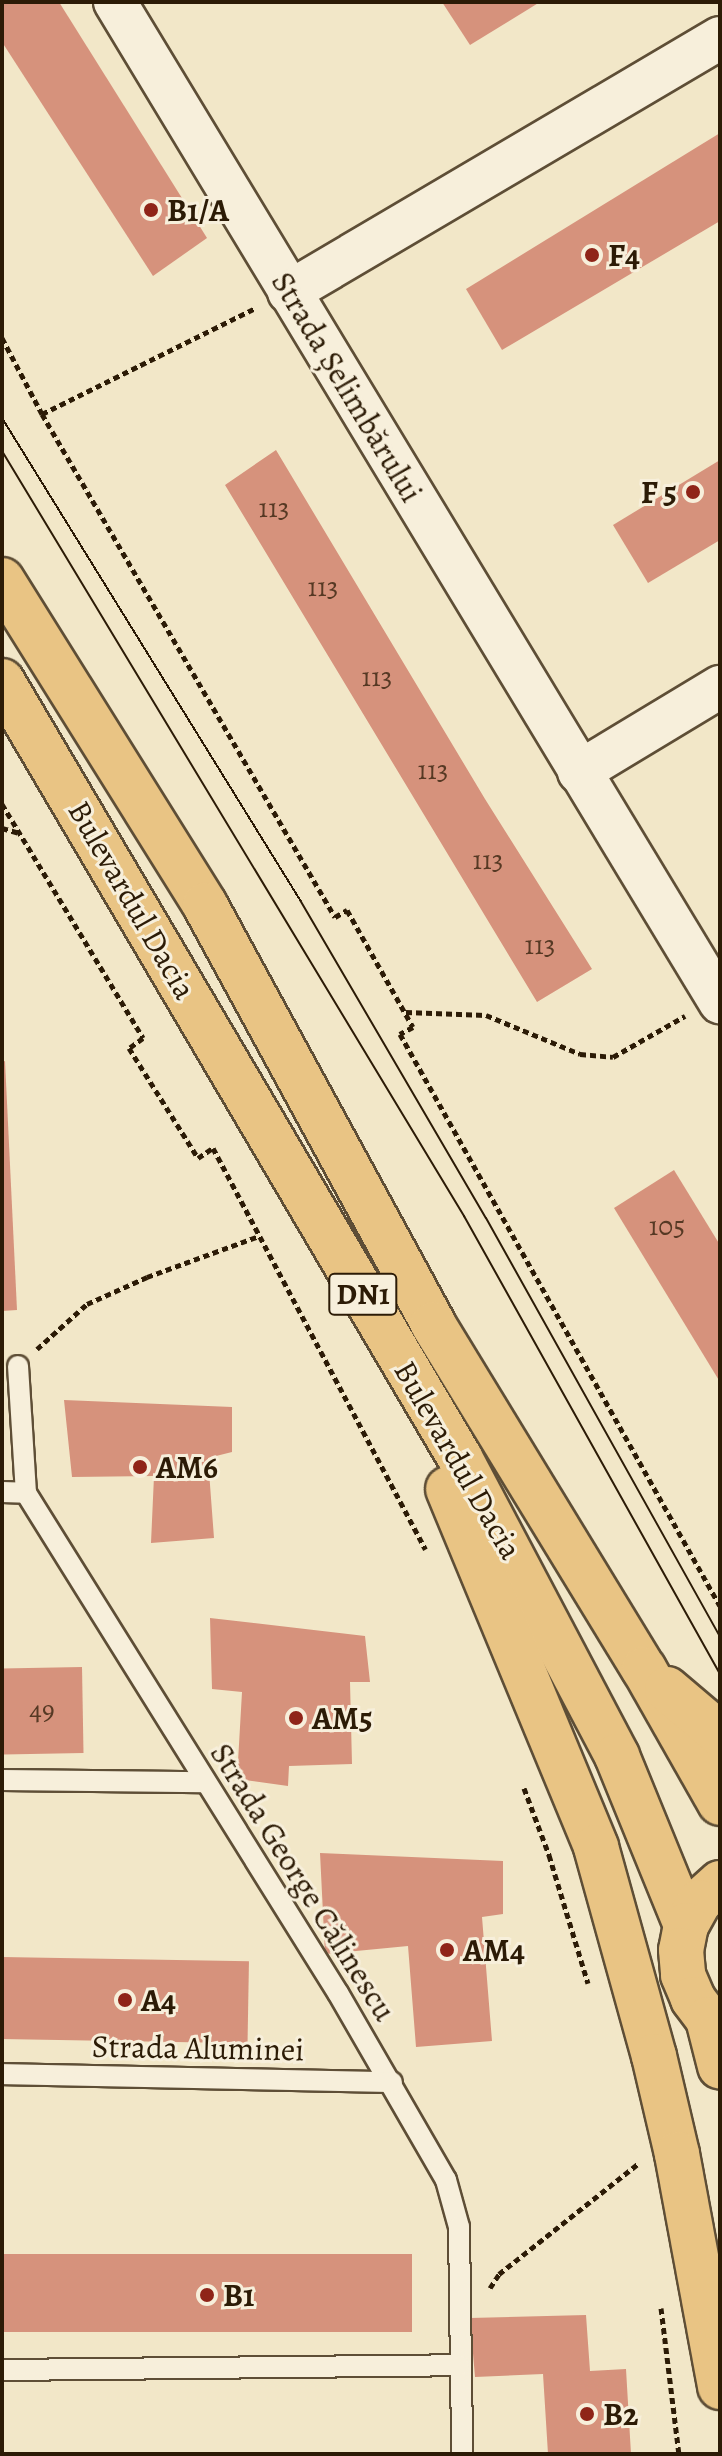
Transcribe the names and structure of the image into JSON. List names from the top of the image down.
{
  "streets": {
    "main road": ["Bulevardul Dacia", "DN1"],
    "street": ["Strada Șelimbărului"],
    "lane": ["Strada George Călinescu", "Strada Aluminei"]
  },
  "crossings": [
    ["Bulevardul Dacia", "DN1"],
    ["Strada George Călinescu", "Strada Aluminei"]
  ],
  "places": [
    "B1/A",
    "F4",
    "F 5",
    "AM6",
    "AM5",
    "AM4",
    "A4",
    "B1",
    "B2"
  ],
  "house_numbers": [
    "113",
    "113",
    "113",
    "113",
    "113",
    "113",
    "105",
    "49"
  ]
}
